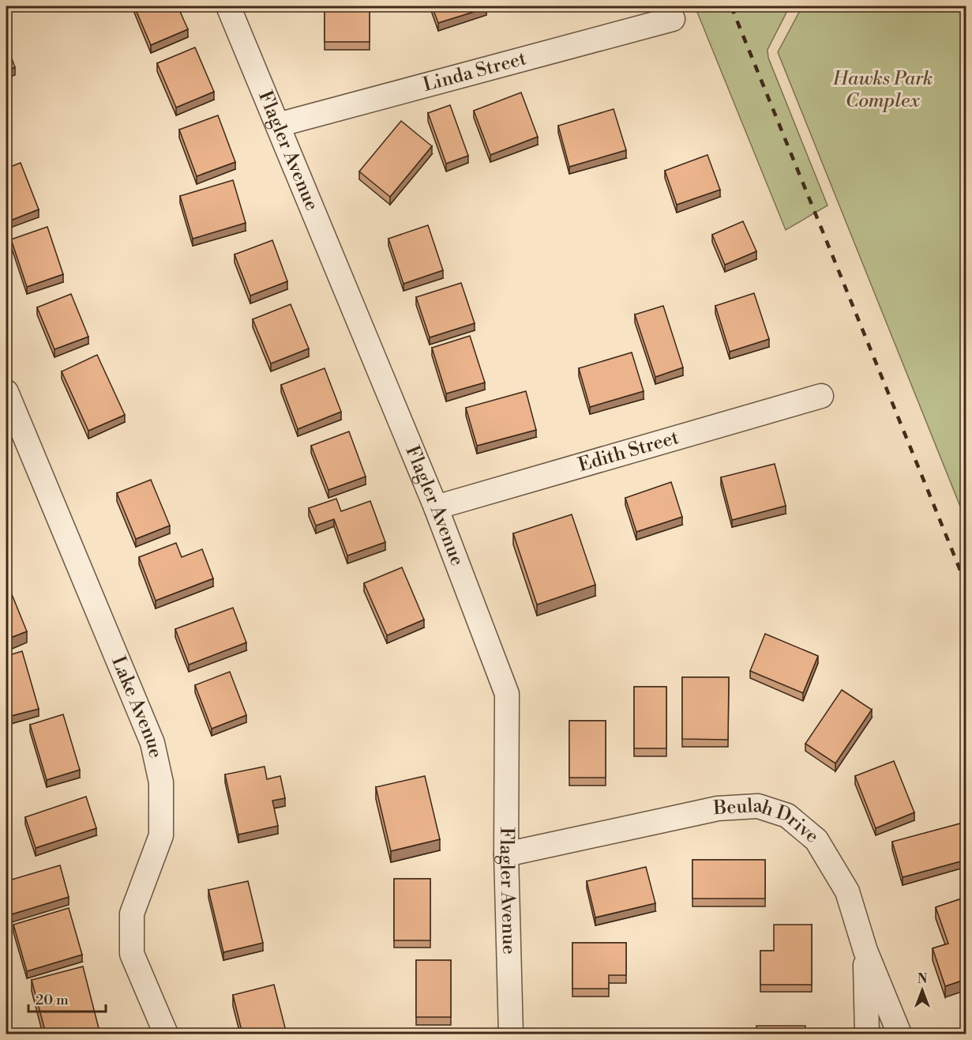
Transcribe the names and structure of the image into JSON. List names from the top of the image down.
{
  "streets": {
    "street": [
      "Linda Street",
      "Flagler Avenue",
      "Edith Street",
      "Lake Avenue",
      "Beulah Drive"
    ]
  },
  "crossings": [
    ["Linda Street", "Flagler Avenue"],
    ["Flagler Avenue", "Edith Street"],
    ["Flagler Avenue", "Beulah Drive"]
  ],
  "parks": ["Hawks Park Complex"],
  "scale_bar": "20 m",
  "north": "top"
}
